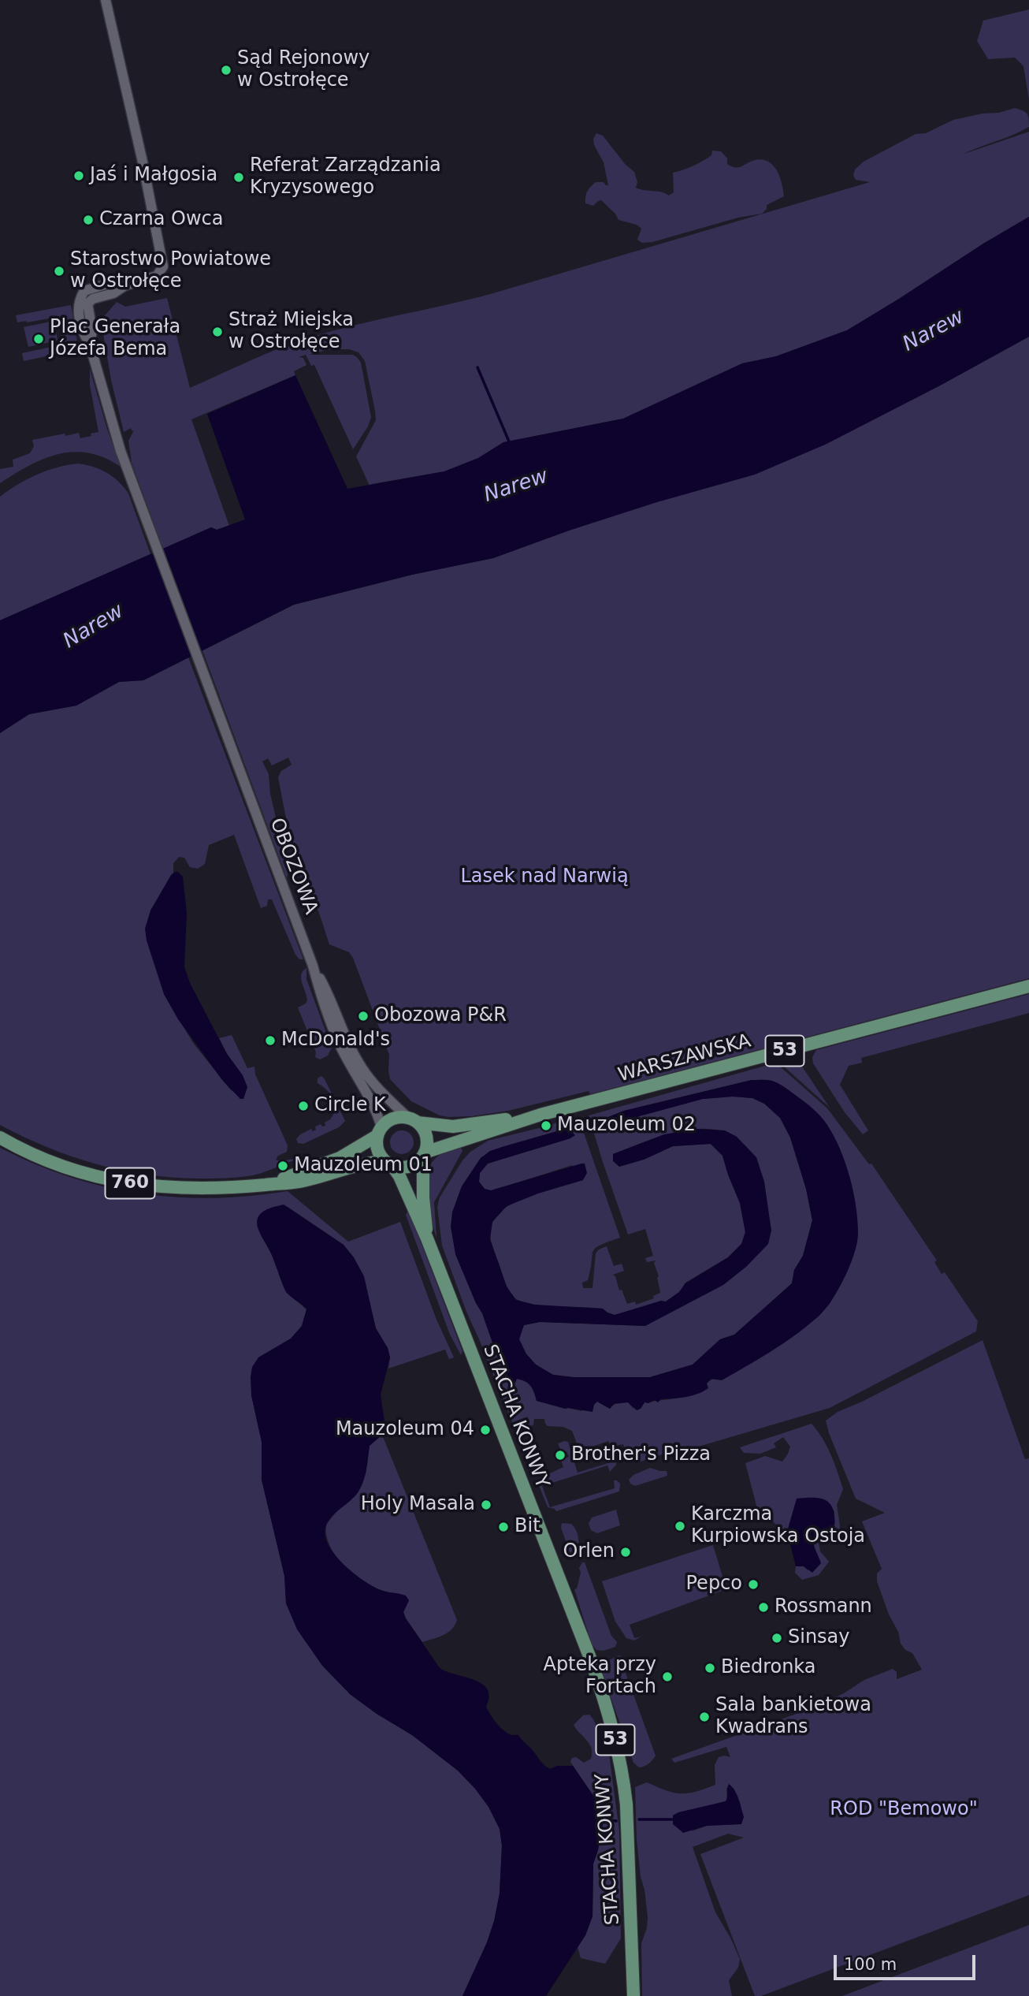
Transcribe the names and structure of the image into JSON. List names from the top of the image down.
{
  "streets": {
    "main road": [
      "53",
      "WARSZAWSKA",
      "760",
      "STACHA KONWY"
    ],
    "street": ["OBOZOWA"]
  },
  "crossings": [
    ["OBOZOWA", "53"],
    ["OBOZOWA", "WARSZAWSKA"],
    ["OBOZOWA", "760"],
    ["OBOZOWA", "STACHA KONWY"],
    ["53", "WARSZAWSKA"],
    ["53", "760"],
    ["53", "STACHA KONWY"],
    ["WARSZAWSKA", "760"],
    ["WARSZAWSKA", "STACHA KONWY"],
    ["760", "STACHA KONWY"]
  ],
  "water": ["Narew"],
  "parks": ["Lasek nad Narwią", "ROD \"Bemowo\""],
  "places": [
    "Sąd Rejonowy w Ostrołęce",
    "Jaś i Małgosia",
    "Referat Zarządzania Kryzysowego",
    "Czarna Owca",
    "Starostwo Powiatowe w Ostrołęce",
    "Straż Miejska w Ostrołęce",
    "Plac Generała Józefa Bema",
    "Obozowa P&R",
    "McDonald's",
    "Circle K",
    "Mauzoleum 02",
    "Mauzoleum 01",
    "Mauzoleum 04",
    "Brother's Pizza",
    "Holy Masala",
    "Karczma Kurpiowska Ostoja",
    "Bit",
    "Orlen",
    "Pepco",
    "Rossmann",
    "Sinsay",
    "Biedronka",
    "Apteka przy Fortach",
    "Sala bankietowa Kwadrans"
  ],
  "scale_bar": "100 m"
}
